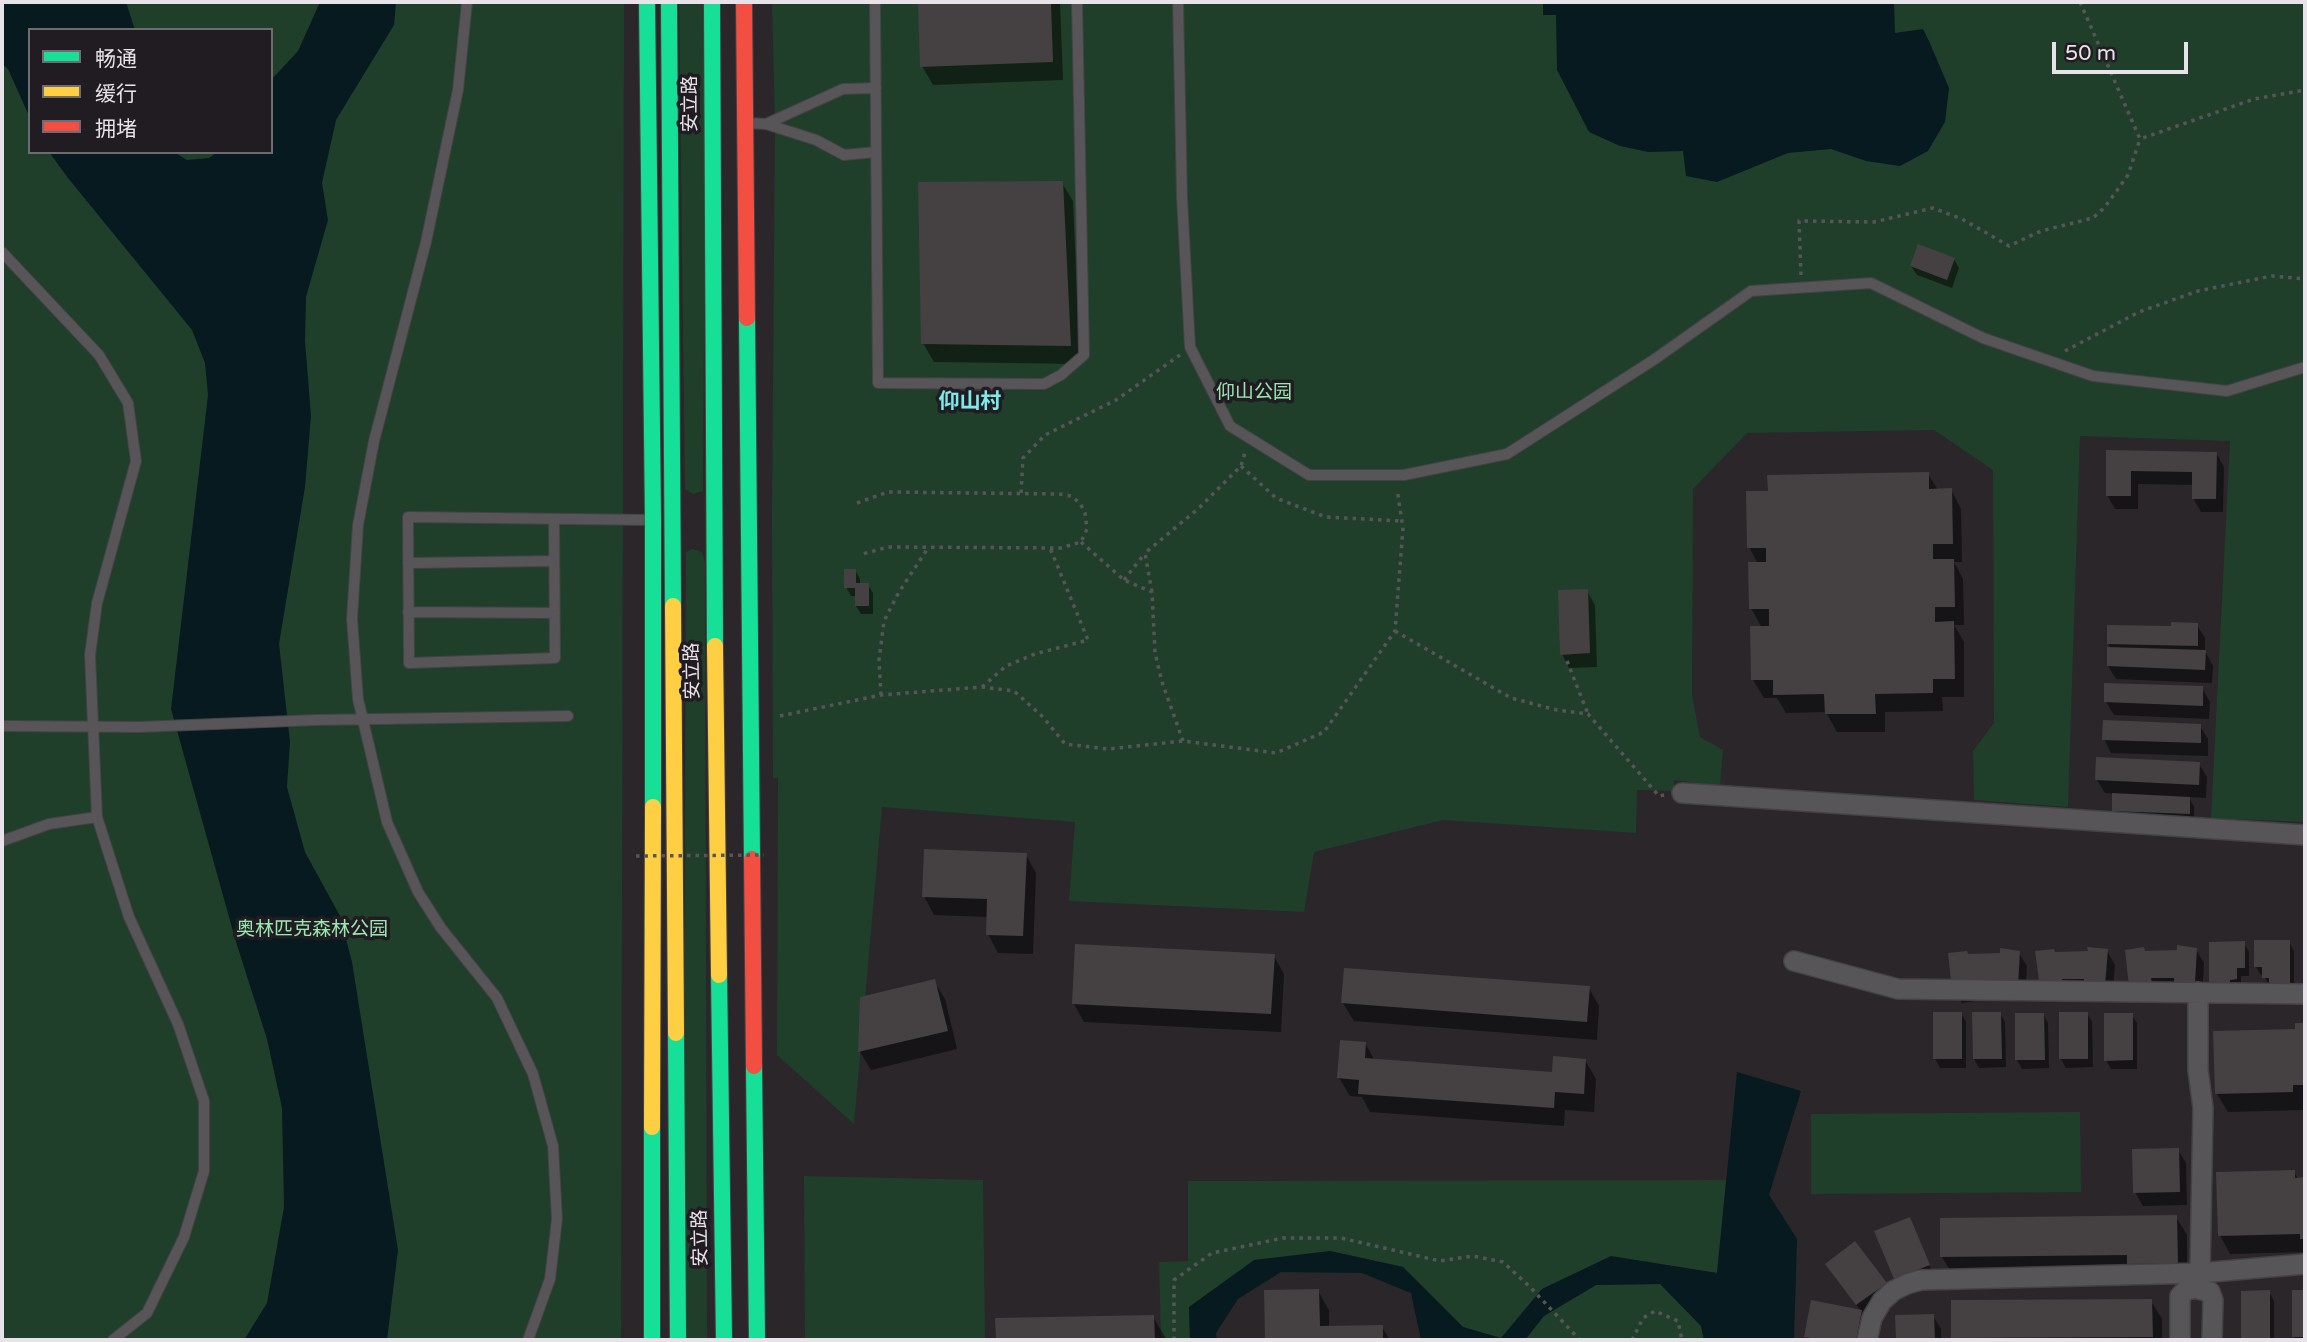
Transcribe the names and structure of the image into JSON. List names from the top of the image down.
{
  "streets": {
    "street": ["安立路"]
  },
  "districts": ["仰山村"],
  "parks": ["仰山公园", "奥林匹克森林公园"],
  "legend": ["畅通", "缓行", "拥堵"],
  "scale_bar": "50 m"
}
